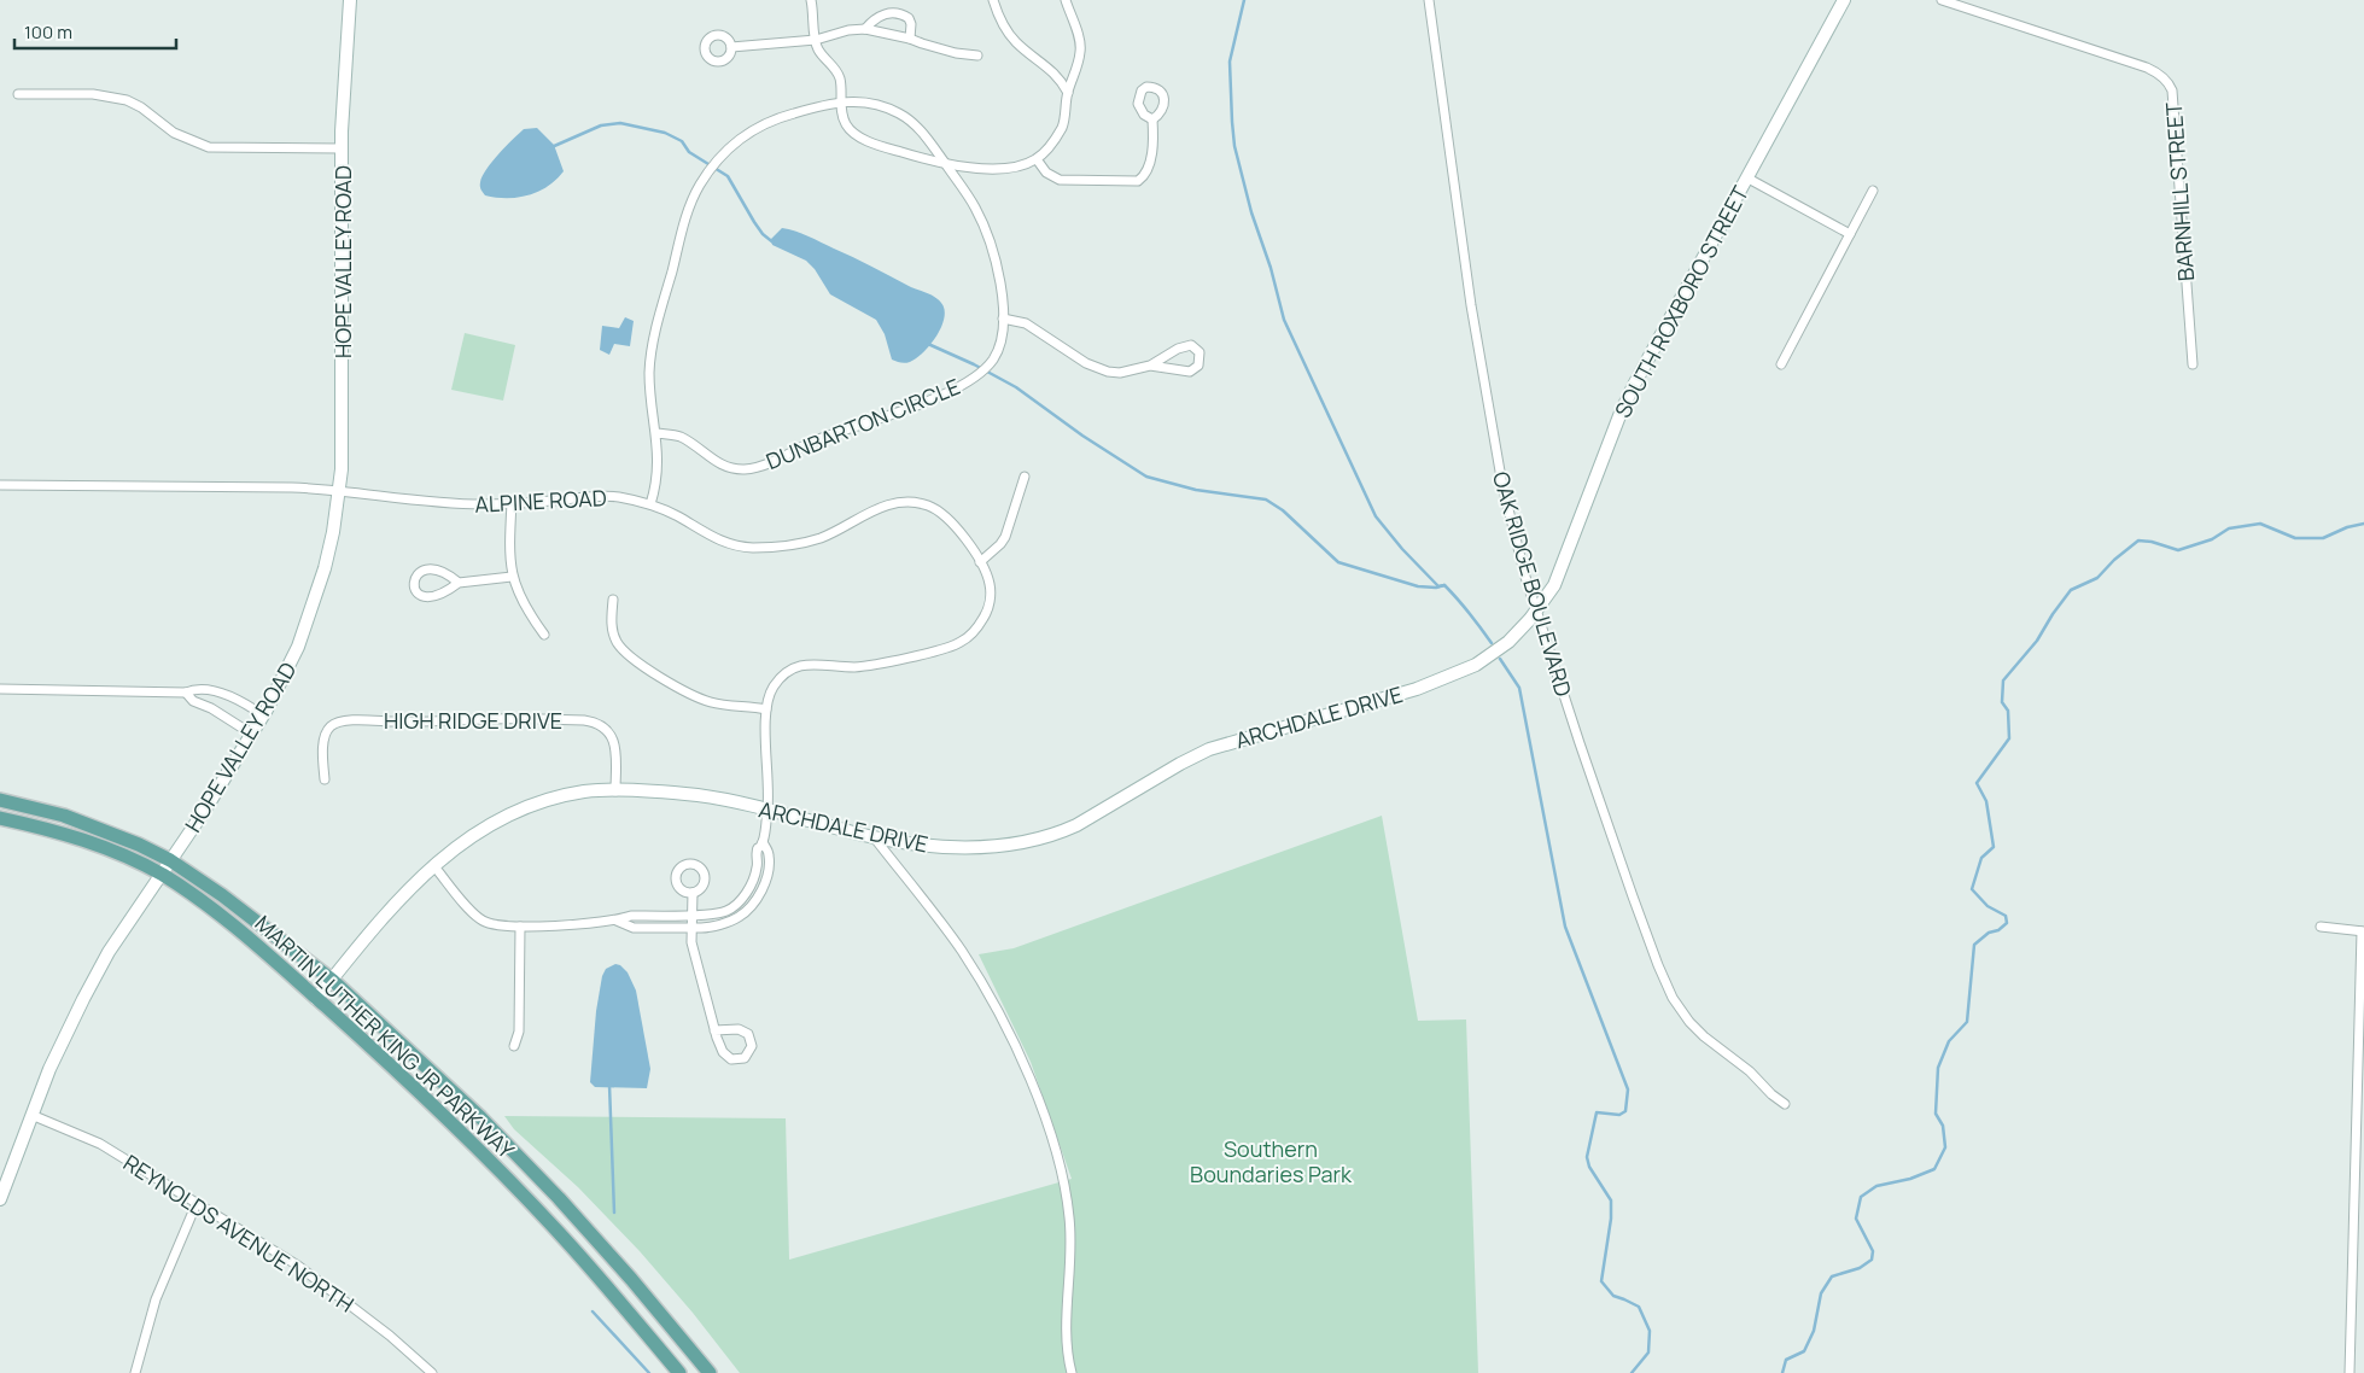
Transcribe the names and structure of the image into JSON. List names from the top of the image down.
{
  "streets": {
    "main road": ["MARTIN LUTHER KING JR PARKWAY"],
    "street": [
      "BARNHILL STREET",
      "HOPE VALLEY ROAD",
      "SOUTH ROXBORO STREET",
      "DUNBARTON CIRCLE",
      "ALPINE ROAD",
      "OAK RIDGE BOULEVARD",
      "ARCHDALE DRIVE",
      "HIGH RIDGE DRIVE",
      "REYNOLDS AVENUE NORTH"
    ]
  },
  "crossings": [
    ["HOPE VALLEY ROAD", "ALPINE ROAD"],
    ["HOPE VALLEY ROAD", "MARTIN LUTHER KING JR PARKWAY"],
    ["HOPE VALLEY ROAD", "REYNOLDS AVENUE NORTH"],
    ["SOUTH ROXBORO STREET", "OAK RIDGE BOULEVARD"],
    ["SOUTH ROXBORO STREET", "ARCHDALE DRIVE"],
    ["DUNBARTON CIRCLE", "ALPINE ROAD"],
    ["ALPINE ROAD", "ARCHDALE DRIVE"],
    ["OAK RIDGE BOULEVARD", "ARCHDALE DRIVE"],
    ["ARCHDALE DRIVE", "HIGH RIDGE DRIVE"],
    ["ARCHDALE DRIVE", "MARTIN LUTHER KING JR PARKWAY"]
  ],
  "parks": ["Southern Boundaries Park"],
  "scale_bar": "100 m"
}
